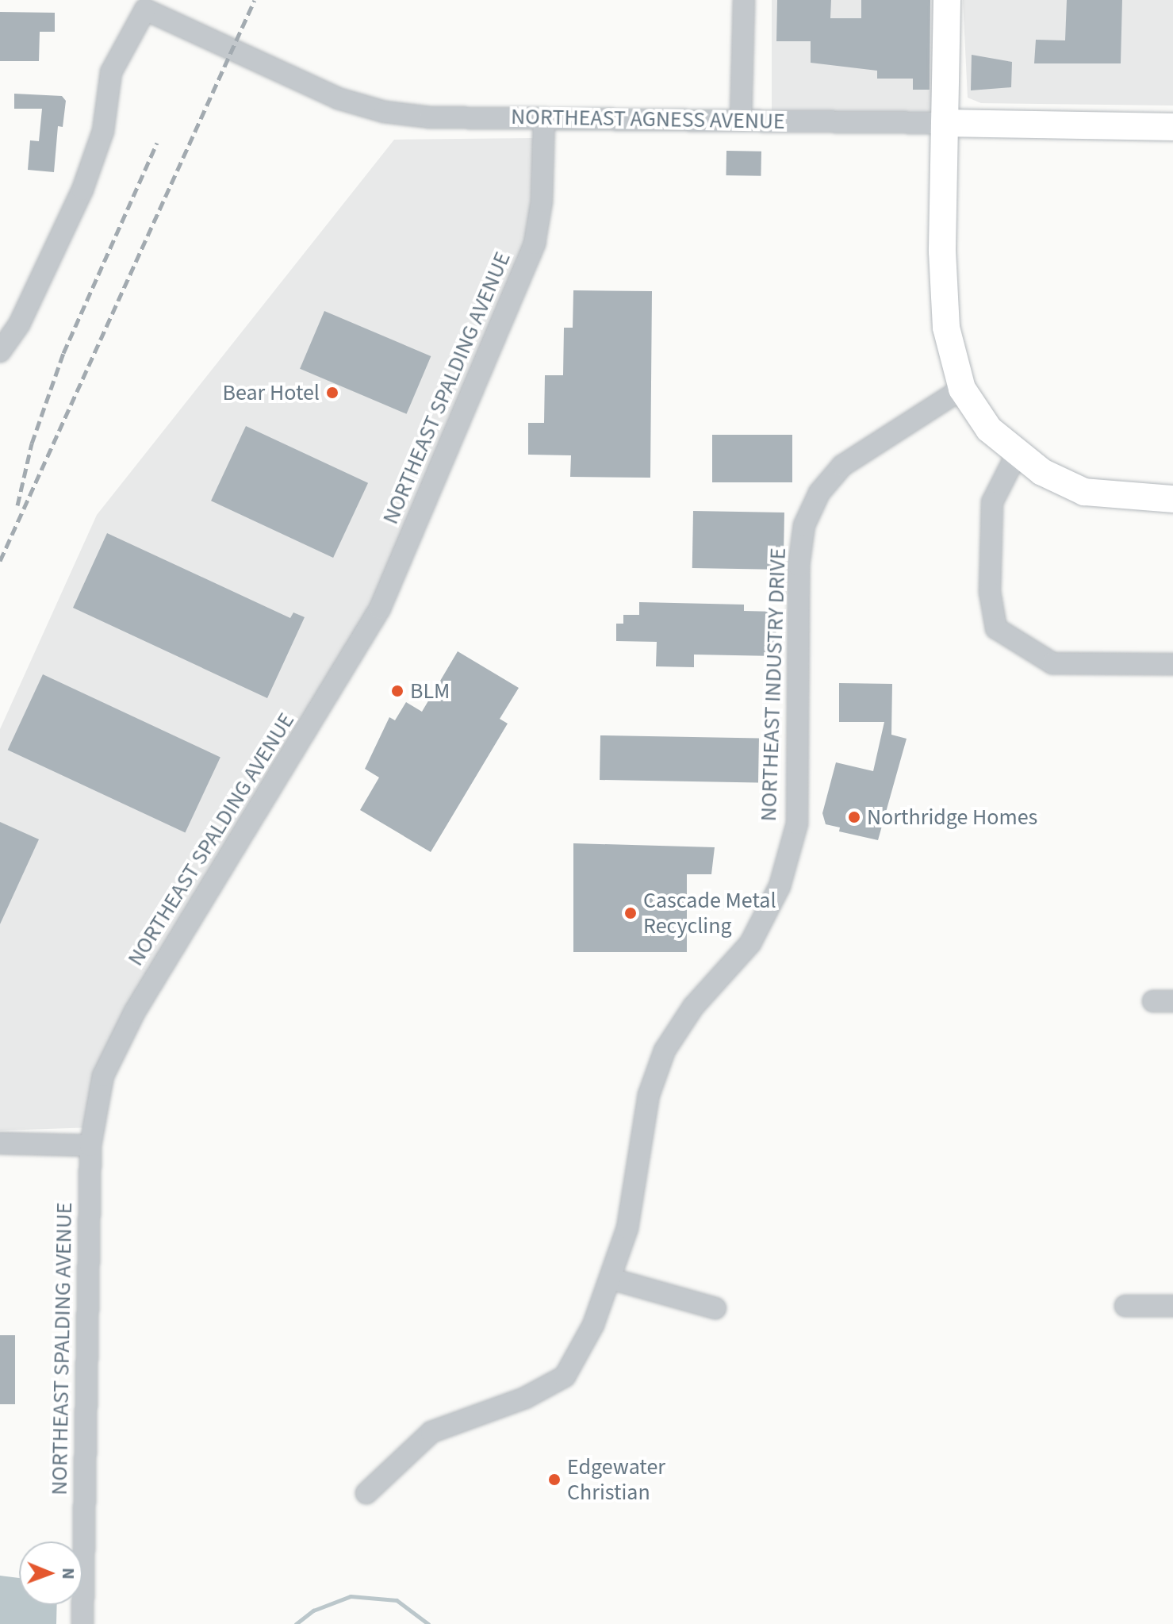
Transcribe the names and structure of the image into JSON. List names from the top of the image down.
{
  "streets": {
    "main road": ["NORTHEAST AGNESS AVENUE"],
    "street": ["NORTHEAST SPALDING AVENUE", "NORTHEAST INDUSTRY DRIVE"]
  },
  "crossings": [
    ["NORTHEAST AGNESS AVENUE", "NORTHEAST SPALDING AVENUE"]
  ],
  "places": [
    "Bear Hotel",
    "BLM",
    "Northridge Homes",
    "Cascade Metal Recycling",
    "Edgewater Christian"
  ],
  "north": "right"
}
